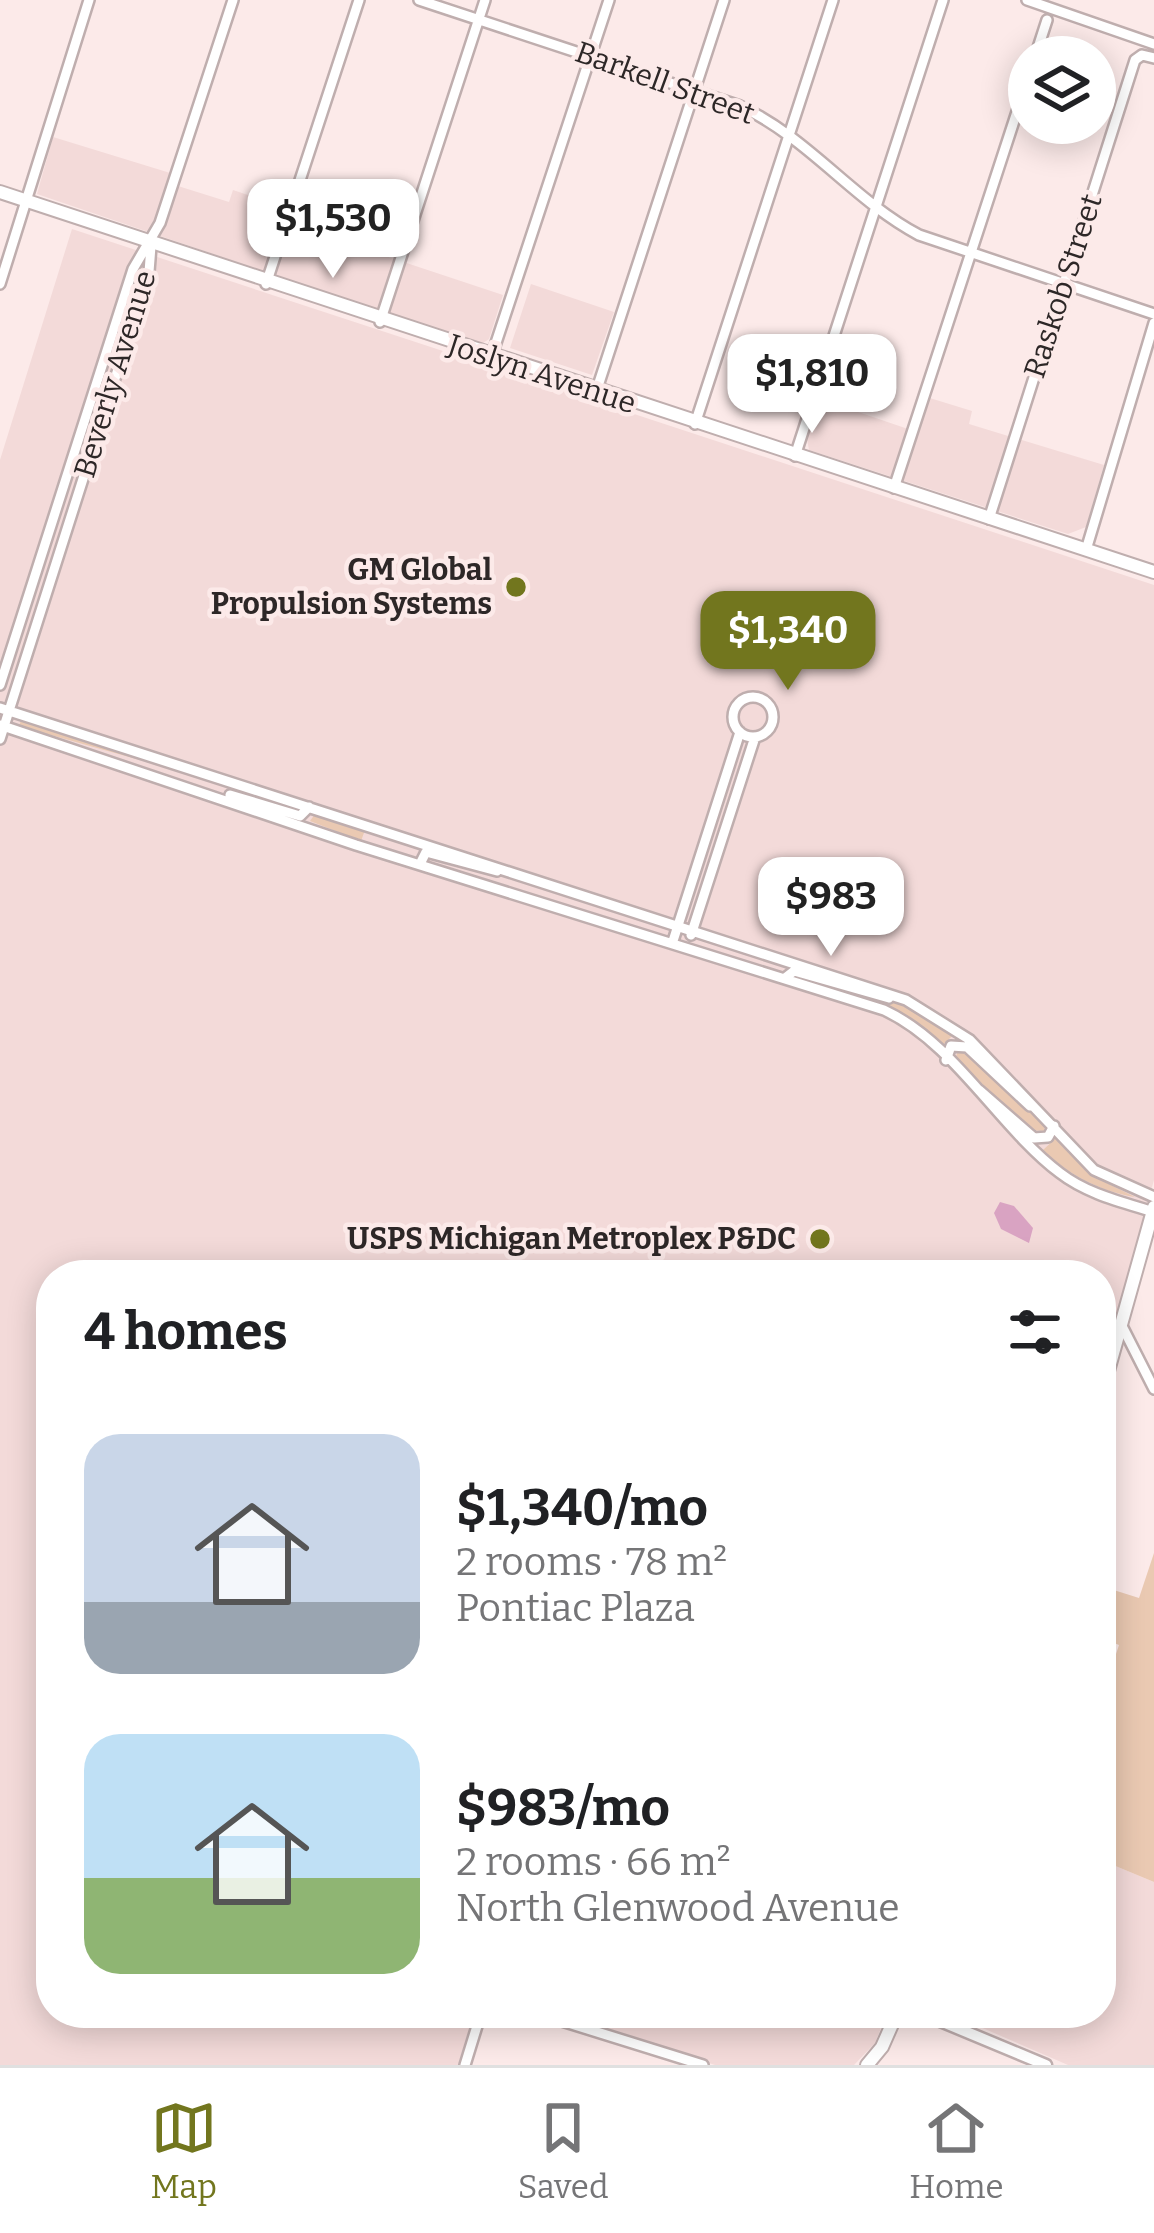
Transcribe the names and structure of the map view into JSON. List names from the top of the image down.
{
  "streets": {
    "main road": ["Joslyn Avenue"],
    "street": ["Barkell Street", "Raskob Street", "Beverly Avenue"]
  },
  "crossings": [
    ["Barkell Street", "Raskob Street"],
    ["Raskob Street", "Joslyn Avenue"],
    ["Beverly Avenue", "Joslyn Avenue"]
  ],
  "places": ["GM Global Propulsion Systems", "USPS Michigan Metroplex P&DC"],
  "page": {
    "price": [
      "$1,530",
      "$1,810",
      "$1,340",
      "$983"
    ],
    "heading": "4 homes",
    "list": [
      {
        "name": "$1,340/mo",
        "note": "2 rooms · 78 m² · Pontiac Plaza"
      },
      {
        "name": "$983/mo",
        "note": "2 rooms · 66 m² · North Glenwood Avenue"
      }
    ],
    "tabs": ["Map", "Saved", "Home"]
  }
}
